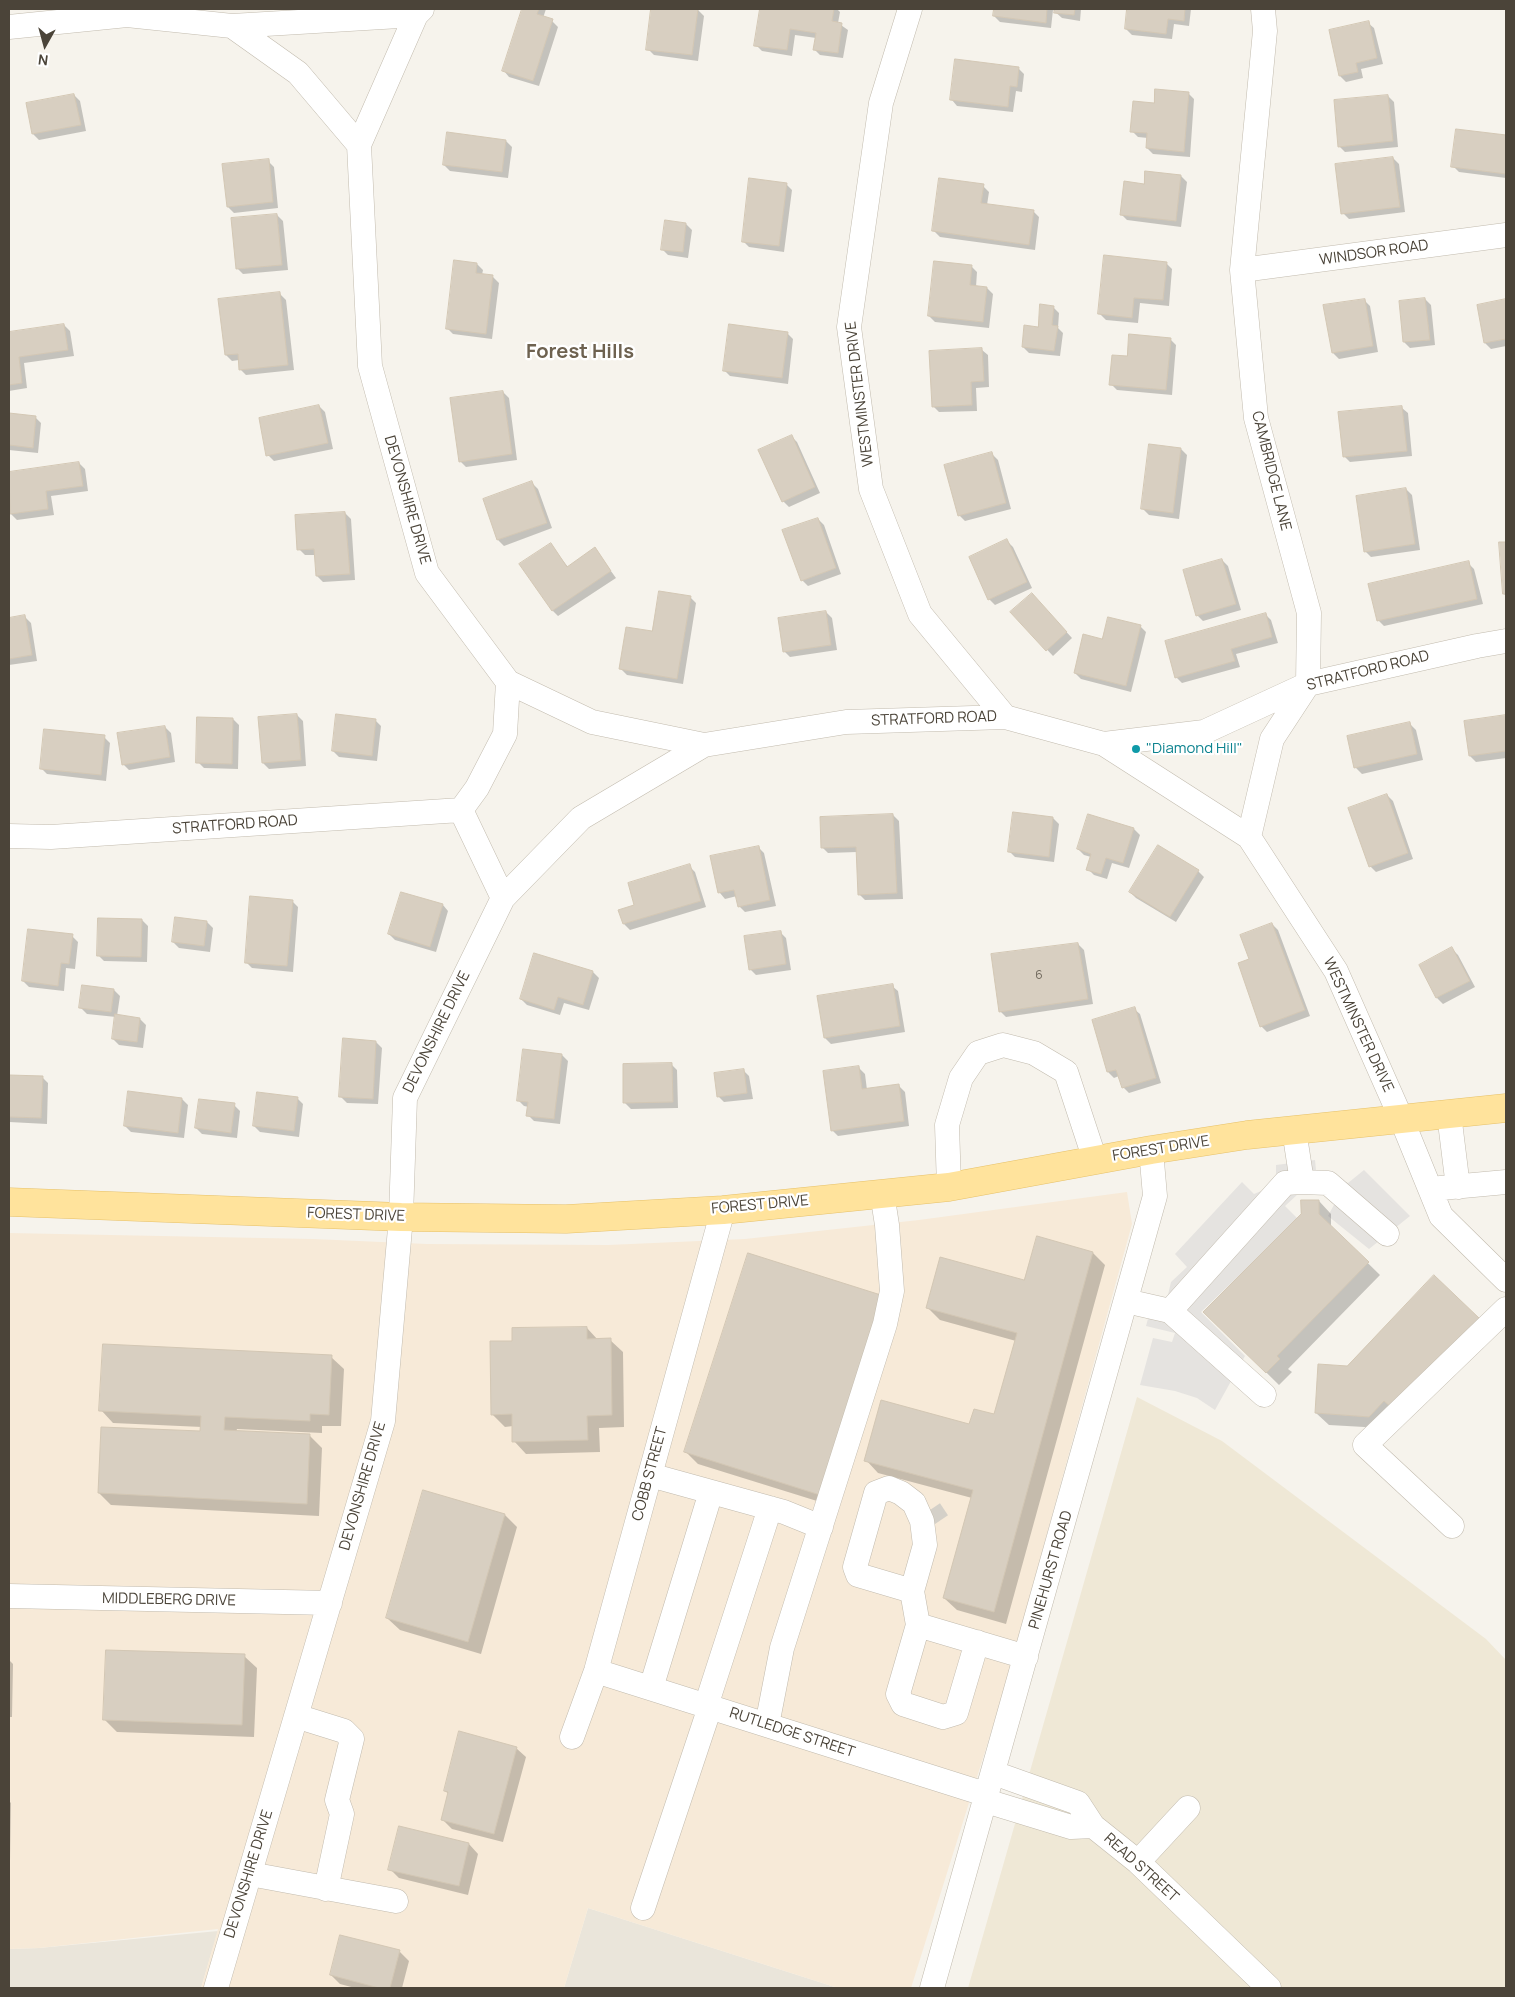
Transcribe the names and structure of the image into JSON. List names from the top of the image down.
{
  "streets": {
    "main road": ["FOREST DRIVE"],
    "street": [
      "WINDSOR ROAD",
      "WESTMINSTER DRIVE",
      "CAMBRIDGE LANE",
      "DEVONSHIRE DRIVE",
      "STRATFORD ROAD",
      "COBB STREET",
      "PINEHURST ROAD",
      "MIDDLEBERG DRIVE",
      "RUTLEDGE STREET",
      "READ STREET"
    ]
  },
  "crossings": [
    ["WINDSOR ROAD", "CAMBRIDGE LANE"],
    ["WESTMINSTER DRIVE", "STRATFORD ROAD"],
    ["WESTMINSTER DRIVE", "FOREST DRIVE"],
    ["CAMBRIDGE LANE", "STRATFORD ROAD"],
    ["DEVONSHIRE DRIVE", "STRATFORD ROAD"],
    ["DEVONSHIRE DRIVE", "FOREST DRIVE"],
    ["DEVONSHIRE DRIVE", "MIDDLEBERG DRIVE"],
    ["FOREST DRIVE", "COBB STREET"],
    ["FOREST DRIVE", "PINEHURST ROAD"],
    ["COBB STREET", "RUTLEDGE STREET"],
    ["PINEHURST ROAD", "RUTLEDGE STREET"],
    ["RUTLEDGE STREET", "READ STREET"]
  ],
  "districts": ["Forest Hills"],
  "places": ["\"Diamond Hill\""],
  "house_numbers": ["6"],
  "north": "bottom"
}
